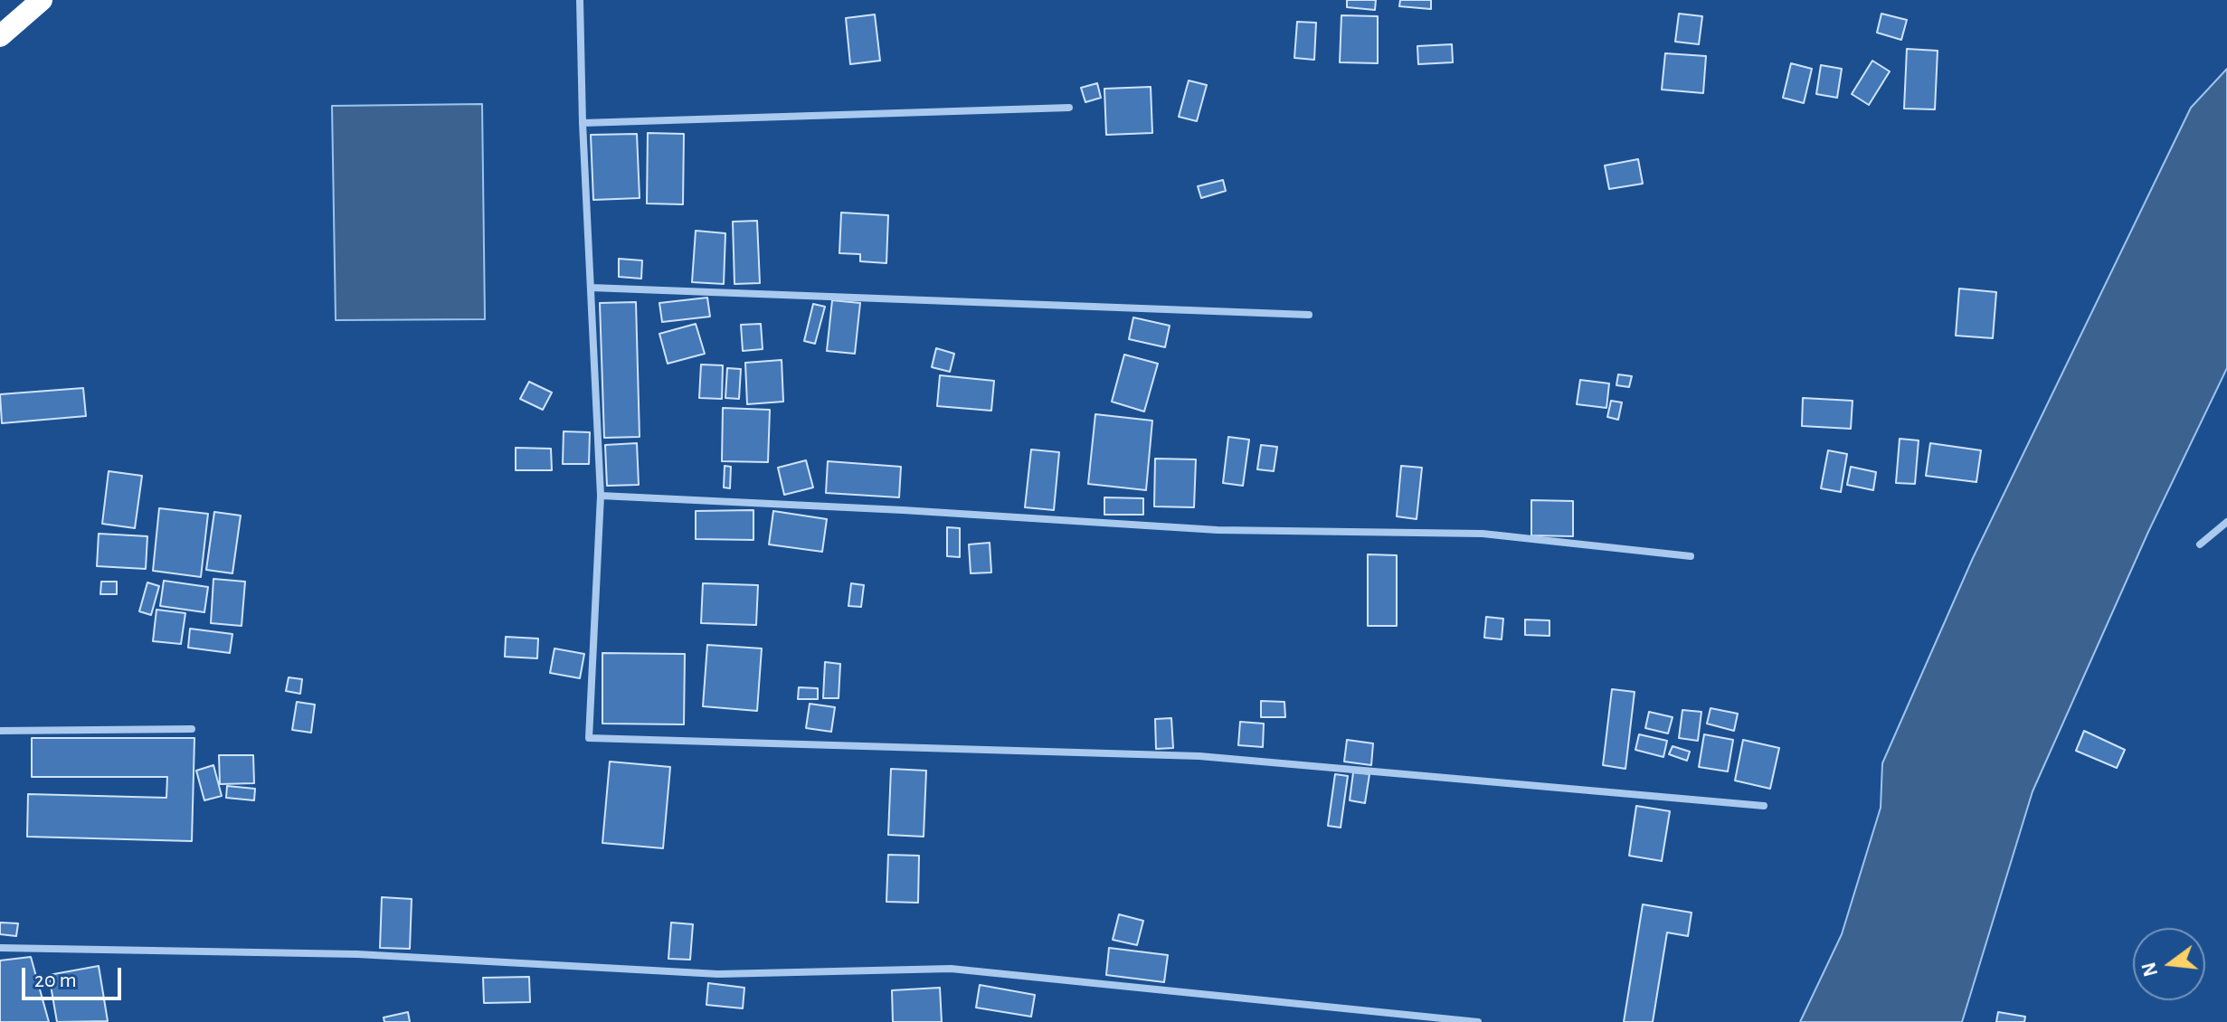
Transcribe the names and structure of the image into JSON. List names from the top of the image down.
{
  "scale_bar": "20 m",
  "north": "left"
}
